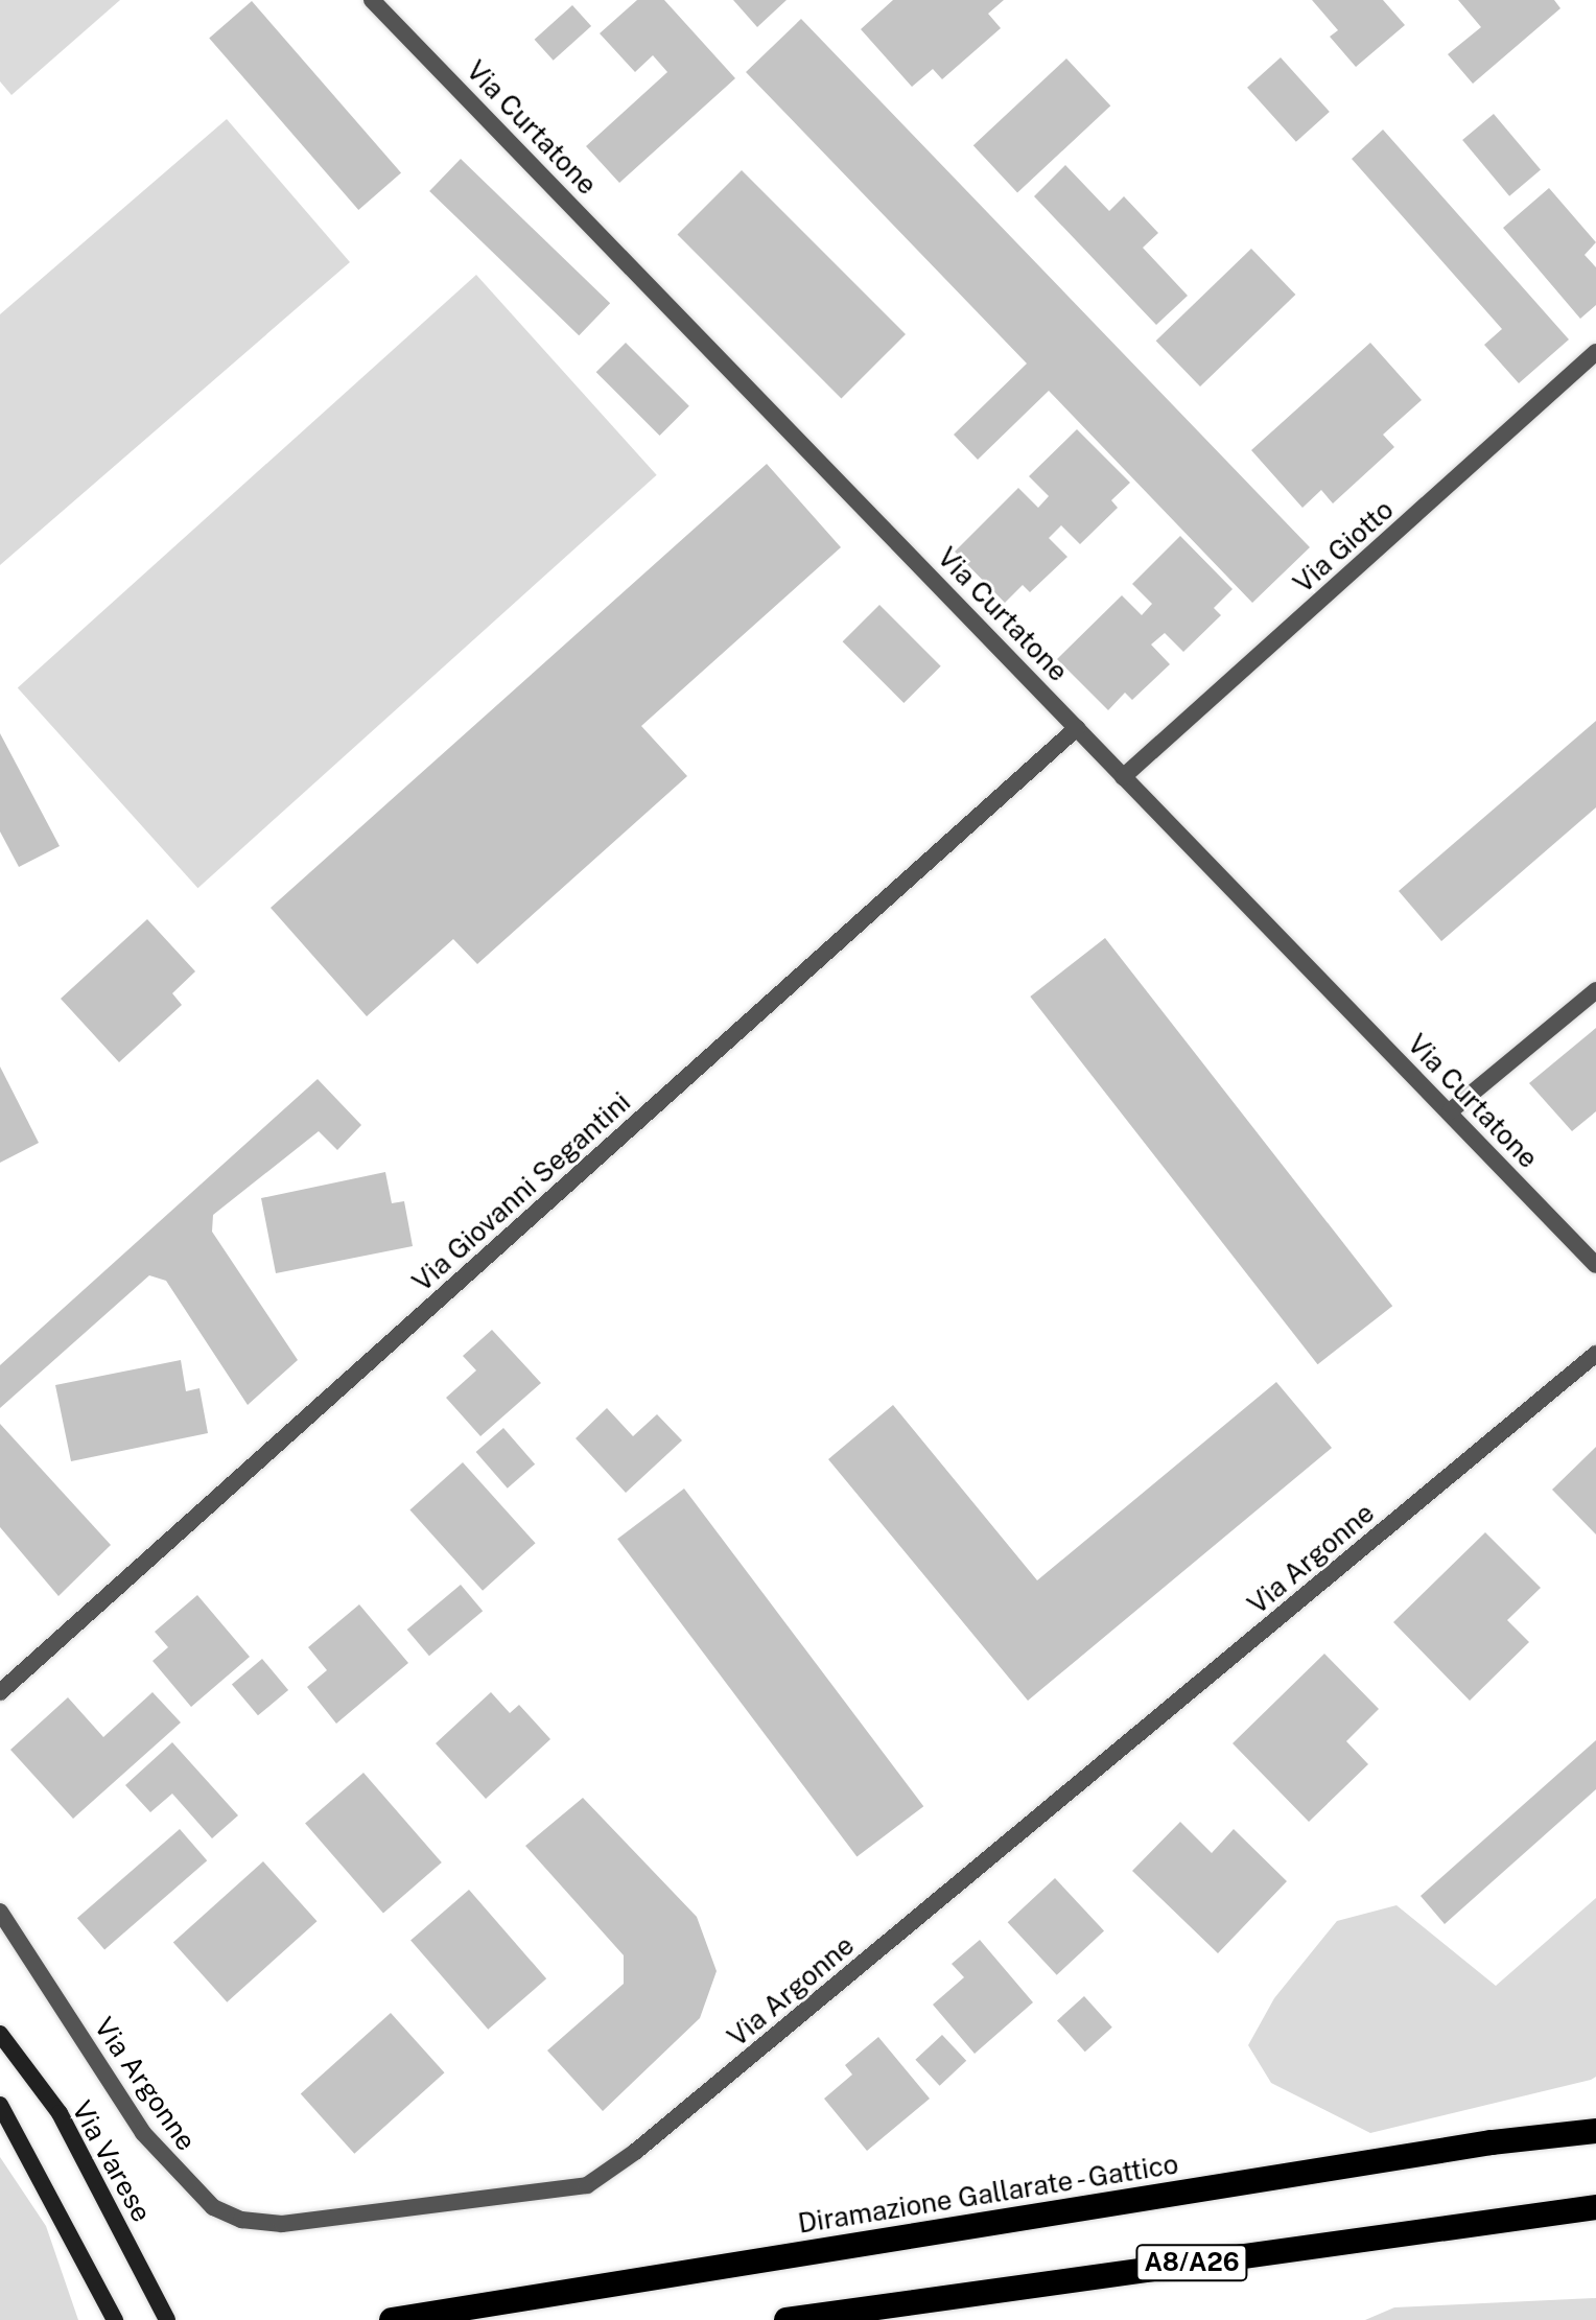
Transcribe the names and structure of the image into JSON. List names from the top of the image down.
{
  "streets": {
    "highway": ["Diramazione Gallarate - Gattico", "A8/A26"],
    "main road": ["Via Varese"],
    "street": [
      "Via Curtatone",
      "Via Giotto",
      "Via Giovanni Segantini",
      "Via Argonne"
    ]
  },
  "crossings": [
    ["Via Curtatone", "Via Giotto"],
    ["Via Curtatone", "Via Giovanni Segantini"]
  ]
}
